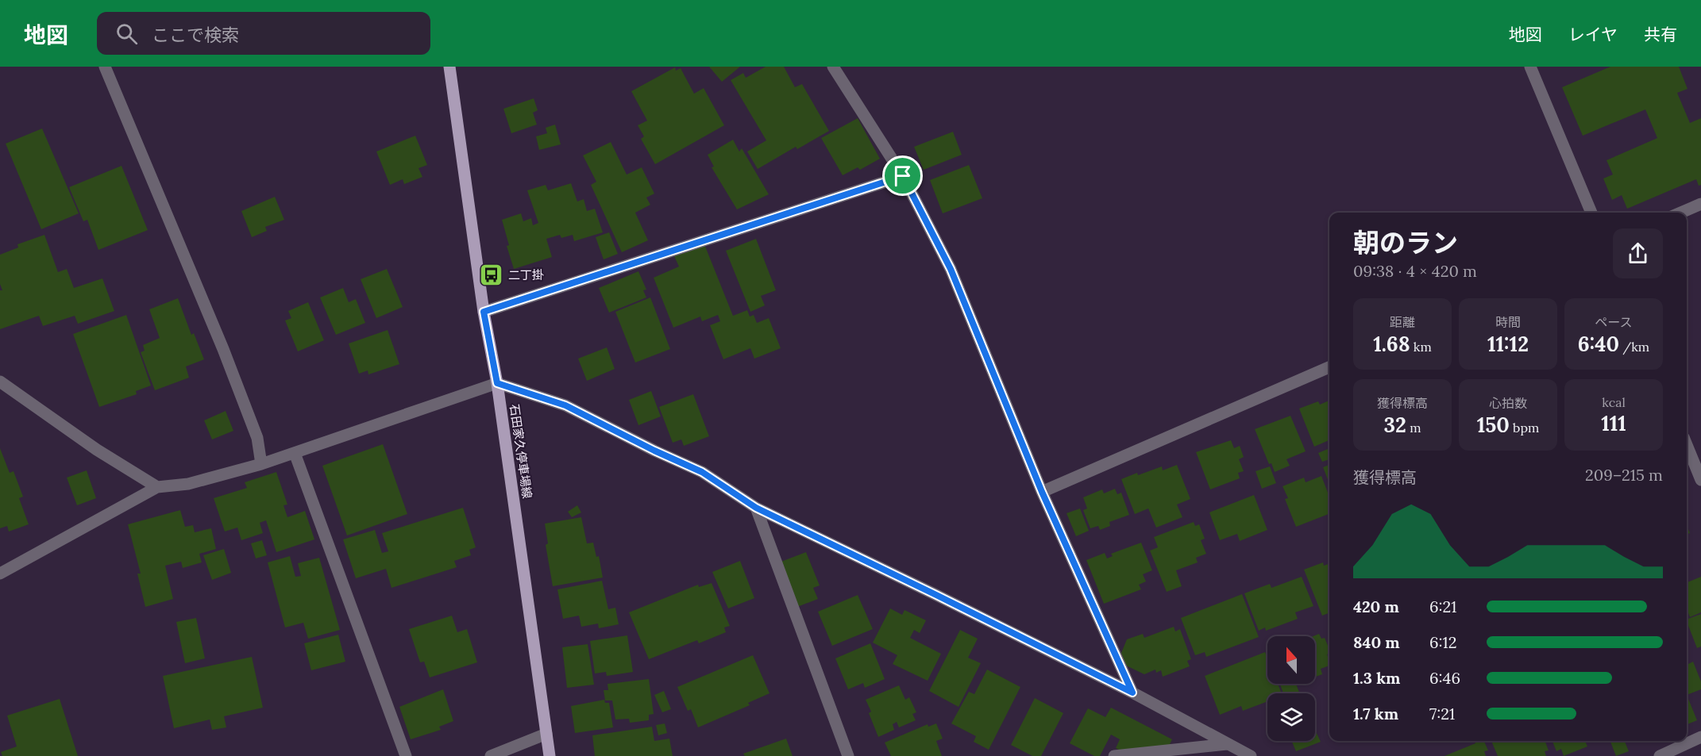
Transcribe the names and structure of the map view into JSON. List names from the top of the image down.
{
  "streets": {
    "main road": ["石田家久停車場線"]
  },
  "places": {
    "bus stop": ["二丁掛"]
  },
  "north": "top",
  "page": {
    "header": "地図",
    "search": "ここで検索",
    "nav": ["地図", "レイヤ", "共有"],
    "heading": ["朝のラン", "09:38 · 4 × 420 m"],
    "stats": [
      ["距離", "1.68 km"],
      ["時間", "11:12"],
      ["ペース", "6:40 /km"],
      ["獲得標高", "32 m"],
      ["心拍数", "150 bpm"],
      ["kcal", "111"]
    ],
    "chart": ["獲得標高", "209–215 m"],
    "list": [
      {
        "name": "420 m",
        "note": "6:21"
      },
      {
        "name": "840 m",
        "note": "6:12"
      },
      {
        "name": "1.3 km",
        "note": "6:46"
      },
      {
        "name": "1.7 km",
        "note": "7:21"
      }
    ]
  }
}
